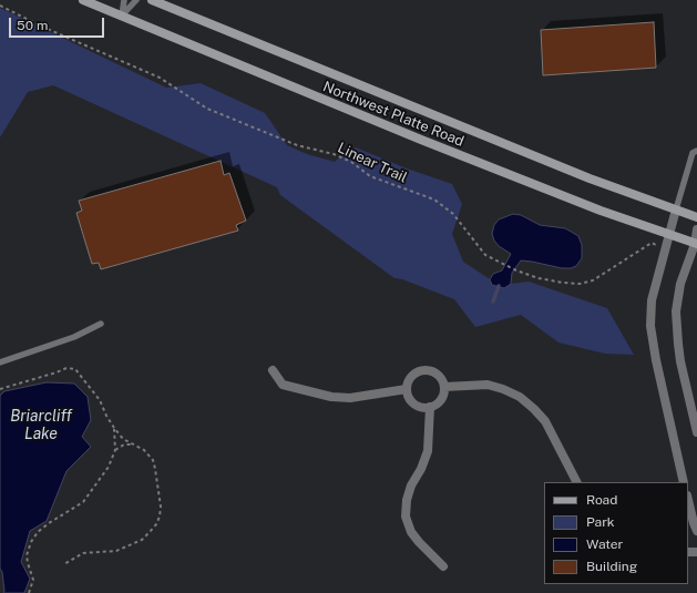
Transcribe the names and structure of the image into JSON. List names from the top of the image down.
{
  "streets": {
    "main road": ["Northwest Platte Road"],
    "path": ["Linear Trail"]
  },
  "water": ["Briarcliff Lake"],
  "legend": [
    "Road",
    "Park",
    "Water",
    "Building"
  ],
  "scale_bar": "50 m"
}
